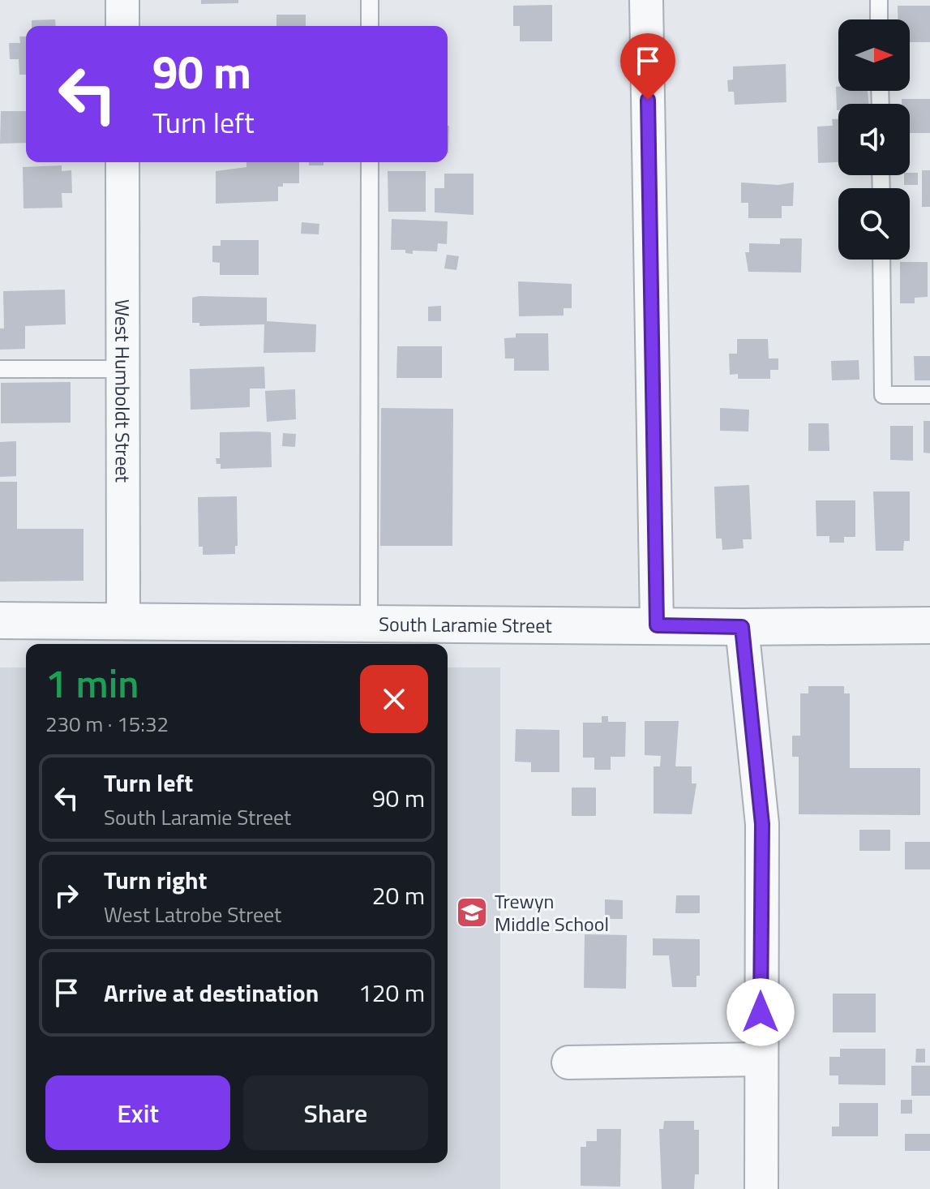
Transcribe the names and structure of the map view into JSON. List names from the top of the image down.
{
  "streets": {
    "street": ["West Humboldt Street", "South Laramie Street"]
  },
  "crossings": [
    ["West Humboldt Street", "South Laramie Street"]
  ],
  "places": {
    "school or university": ["Trewyn Middle School"]
  },
  "north": "right",
  "page": {
    "turn": ["90 m", "Turn left"],
    "heading": ["1 min", "230 m · 15:32"],
    "list": [
      {
        "name": "Turn left",
        "note": "South Laramie Street",
        "value": "90 m"
      },
      {
        "name": "Turn right",
        "note": "West Latrobe Street",
        "value": "20 m"
      },
      {
        "name": "Arrive at destination",
        "value": "120 m"
      }
    ],
    "buttons": ["Exit", "Share"]
  }
}
